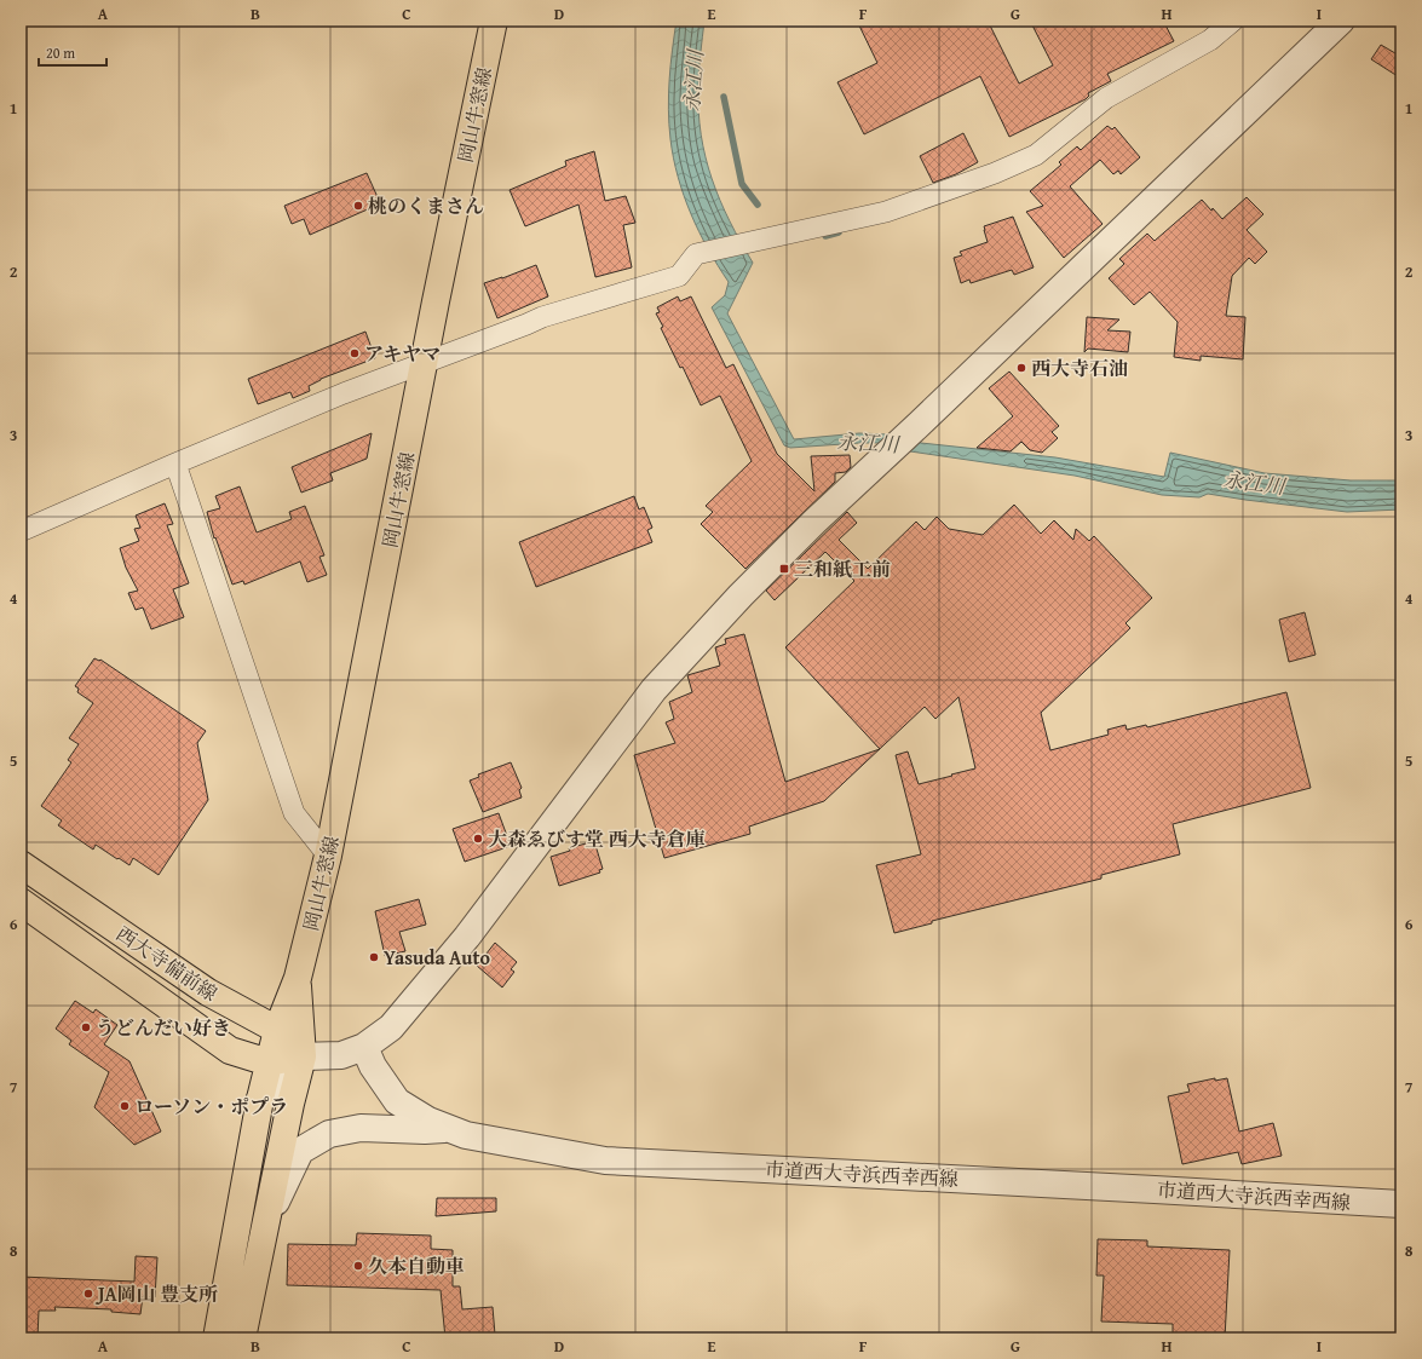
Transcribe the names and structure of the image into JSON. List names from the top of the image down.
{
  "streets": {
    "main road": ["岡山牛窓線", "西大寺備前線"],
    "street": ["市道西大寺浜西幸西線"]
  },
  "crossings": [
    ["岡山牛窓線", "西大寺備前線"]
  ],
  "water": ["永江川"],
  "places": {
    "other": [
      "桃のくまさん",
      "アキヤマ",
      "西大寺石油",
      "大森ゑびす堂 西大寺倉庫",
      "Yasuda Auto",
      "うどんだい好き",
      "ローソン・ポプラ",
      "久本自動車",
      "JA岡山 豊支所"
    ],
    "transit": ["三和紙工前"]
  },
  "scale_bar": "20 m",
  "grid": {
    "columns": [
      "A",
      "B",
      "C",
      "D",
      "E",
      "F",
      "G",
      "H",
      "I"
    ],
    "rows": [
      "1",
      "2",
      "3",
      "4",
      "5",
      "6",
      "7",
      "8"
    ]
  }
}
